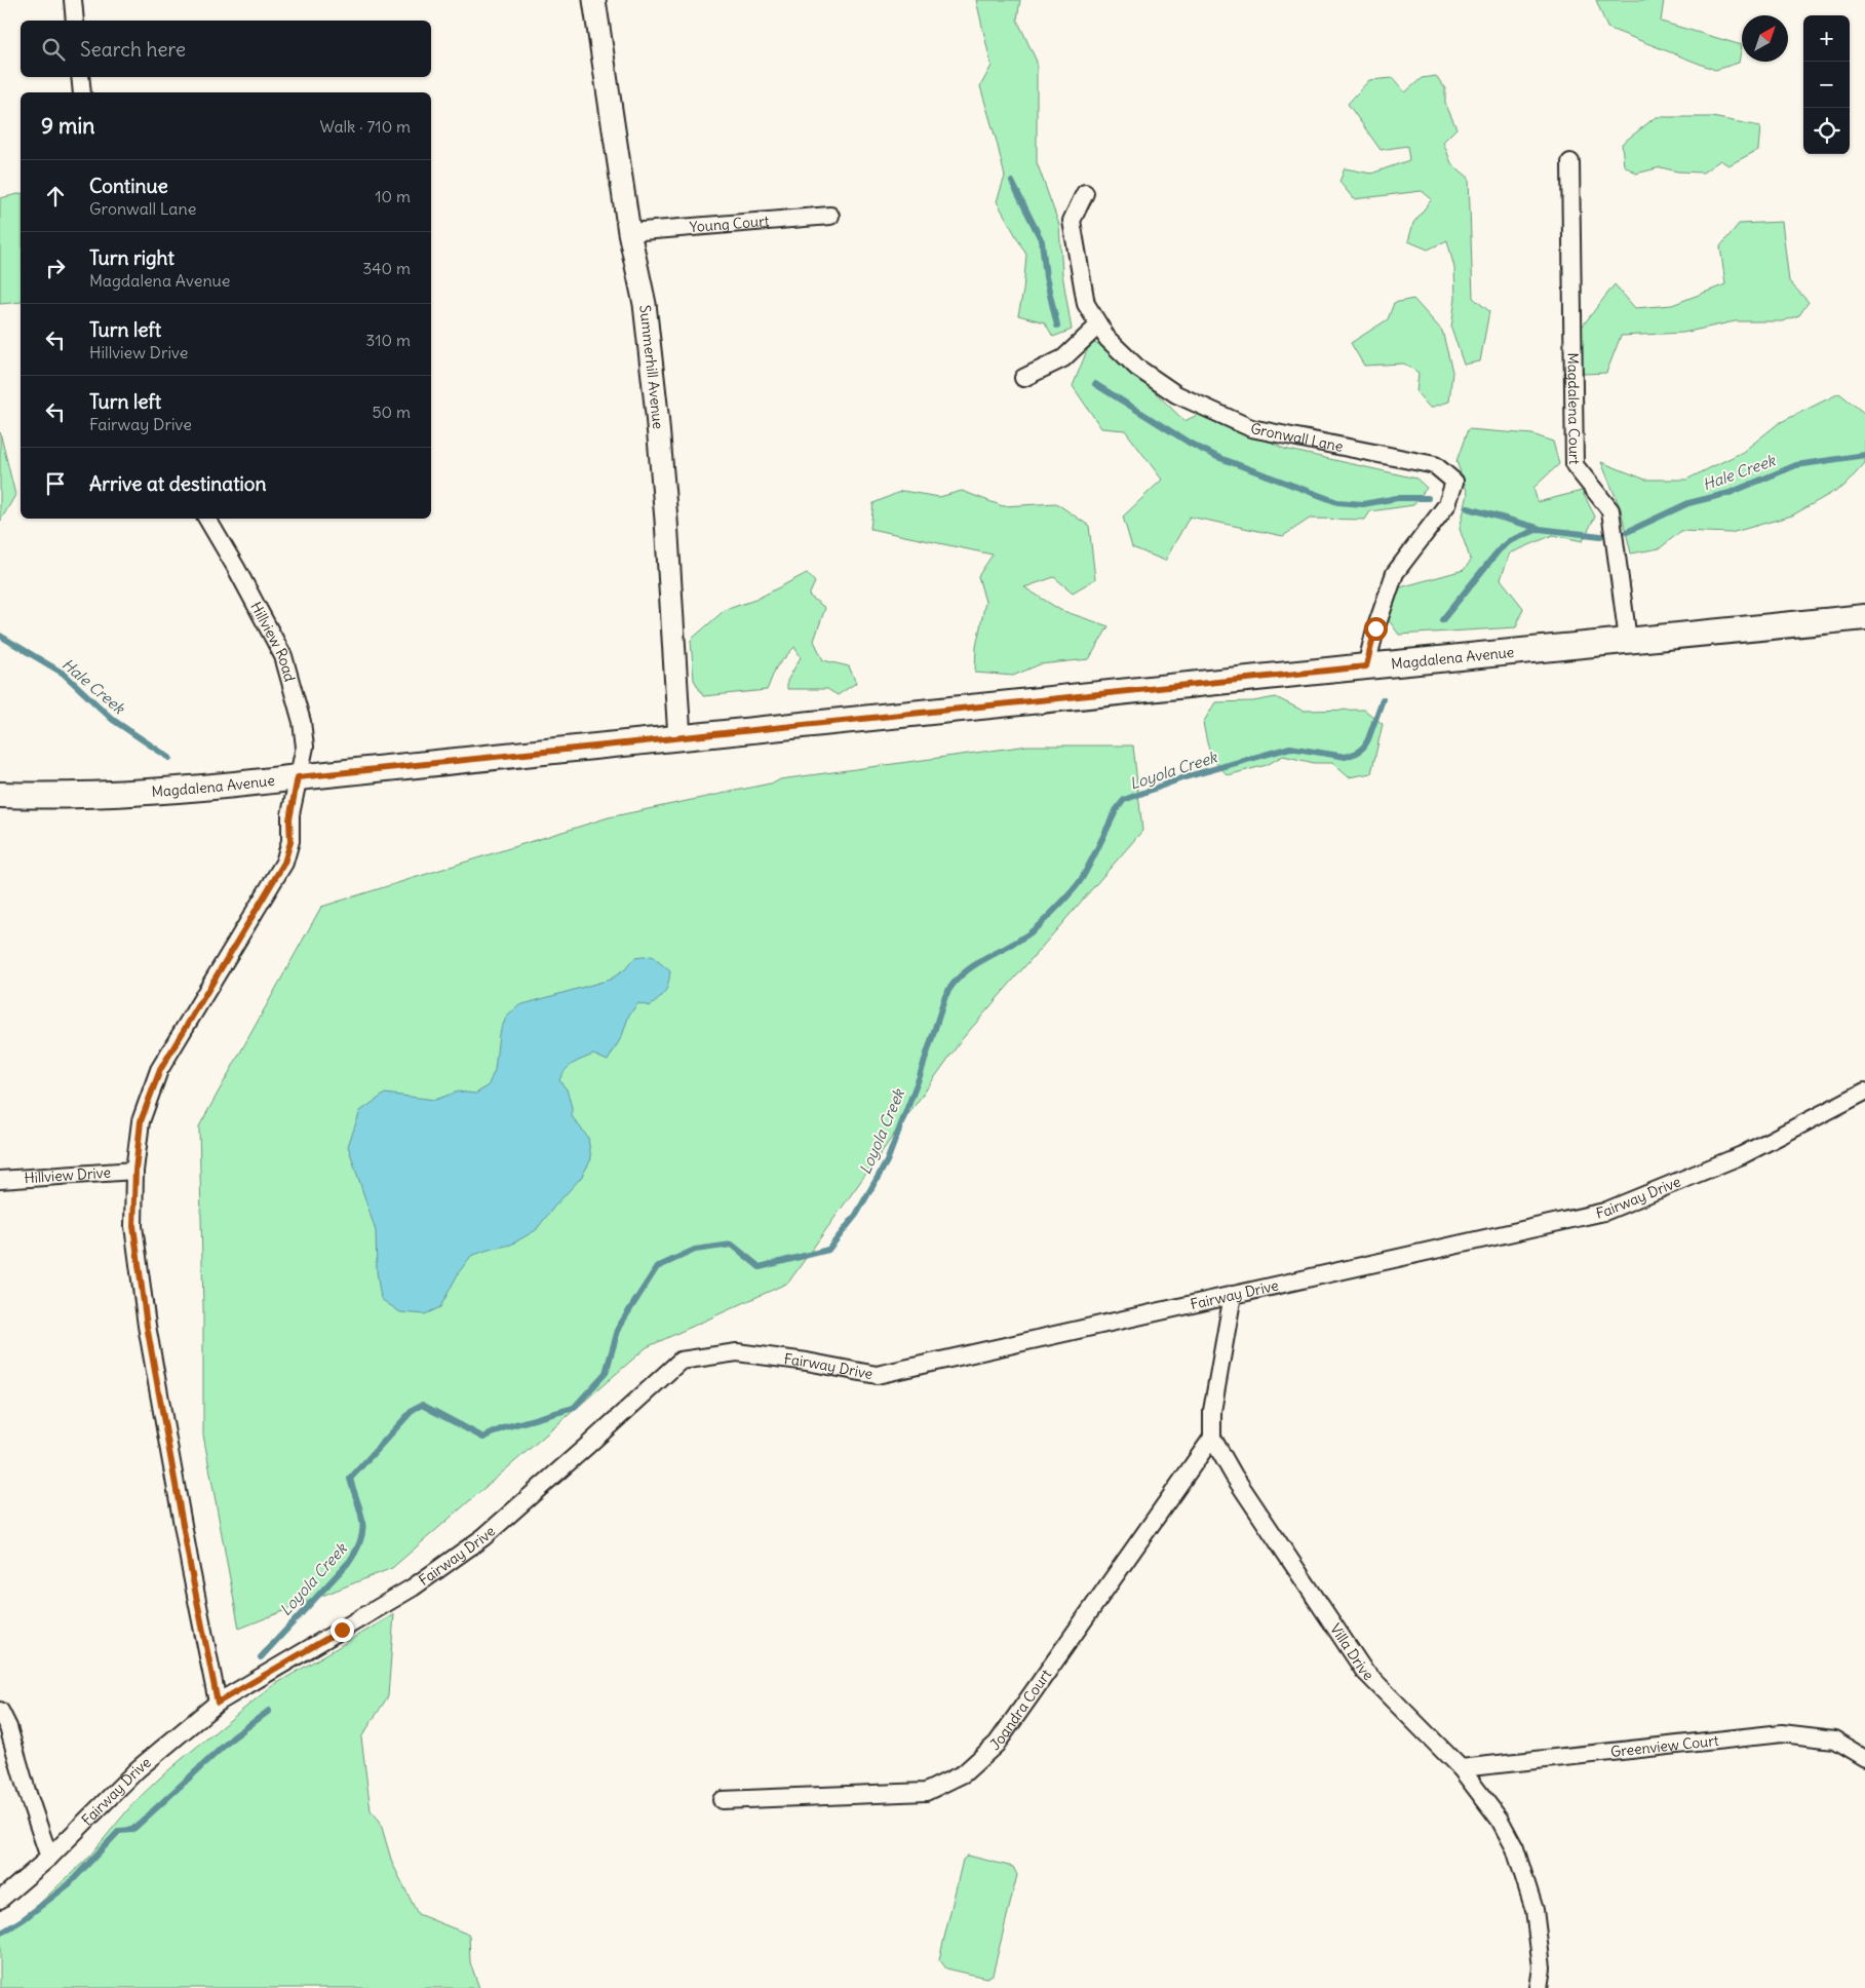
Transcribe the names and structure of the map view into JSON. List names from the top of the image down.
{
  "streets": {
    "main road": ["Magdalena Avenue"],
    "street": [
      "Young Court",
      "Summerhill Avenue",
      "Magdalena Court",
      "Gronwall Lane",
      "Hillview Road",
      "Hillview Drive",
      "Fairway Drive",
      "Villa Drive",
      "Joandra Court",
      "Greenview Court"
    ]
  },
  "crossings": [
    ["Young Court", "Summerhill Avenue"],
    ["Summerhill Avenue", "Magdalena Avenue"],
    ["Magdalena Court", "Magdalena Avenue"],
    ["Gronwall Lane", "Magdalena Avenue"],
    ["Hillview Road", "Magdalena Avenue"],
    ["Fairway Drive", "Villa Drive"],
    ["Villa Drive", "Joandra Court"],
    ["Villa Drive", "Greenview Court"]
  ],
  "water": ["Hale Creek", "Loyola Creek"],
  "north": "top right",
  "page": {
    "map_buttons": ["+", "−"],
    "search": "Search here",
    "heading": ["9 min", "Walk · 710 m"],
    "list": [
      ["Continue", "Gronwall Lane", "10 m"],
      ["Turn right", "Magdalena Avenue", "340 m"],
      ["Turn left", "Hillview Drive", "310 m"],
      ["Turn left", "Fairway Drive", "50 m"],
      "Arrive at destination"
    ]
  }
}
